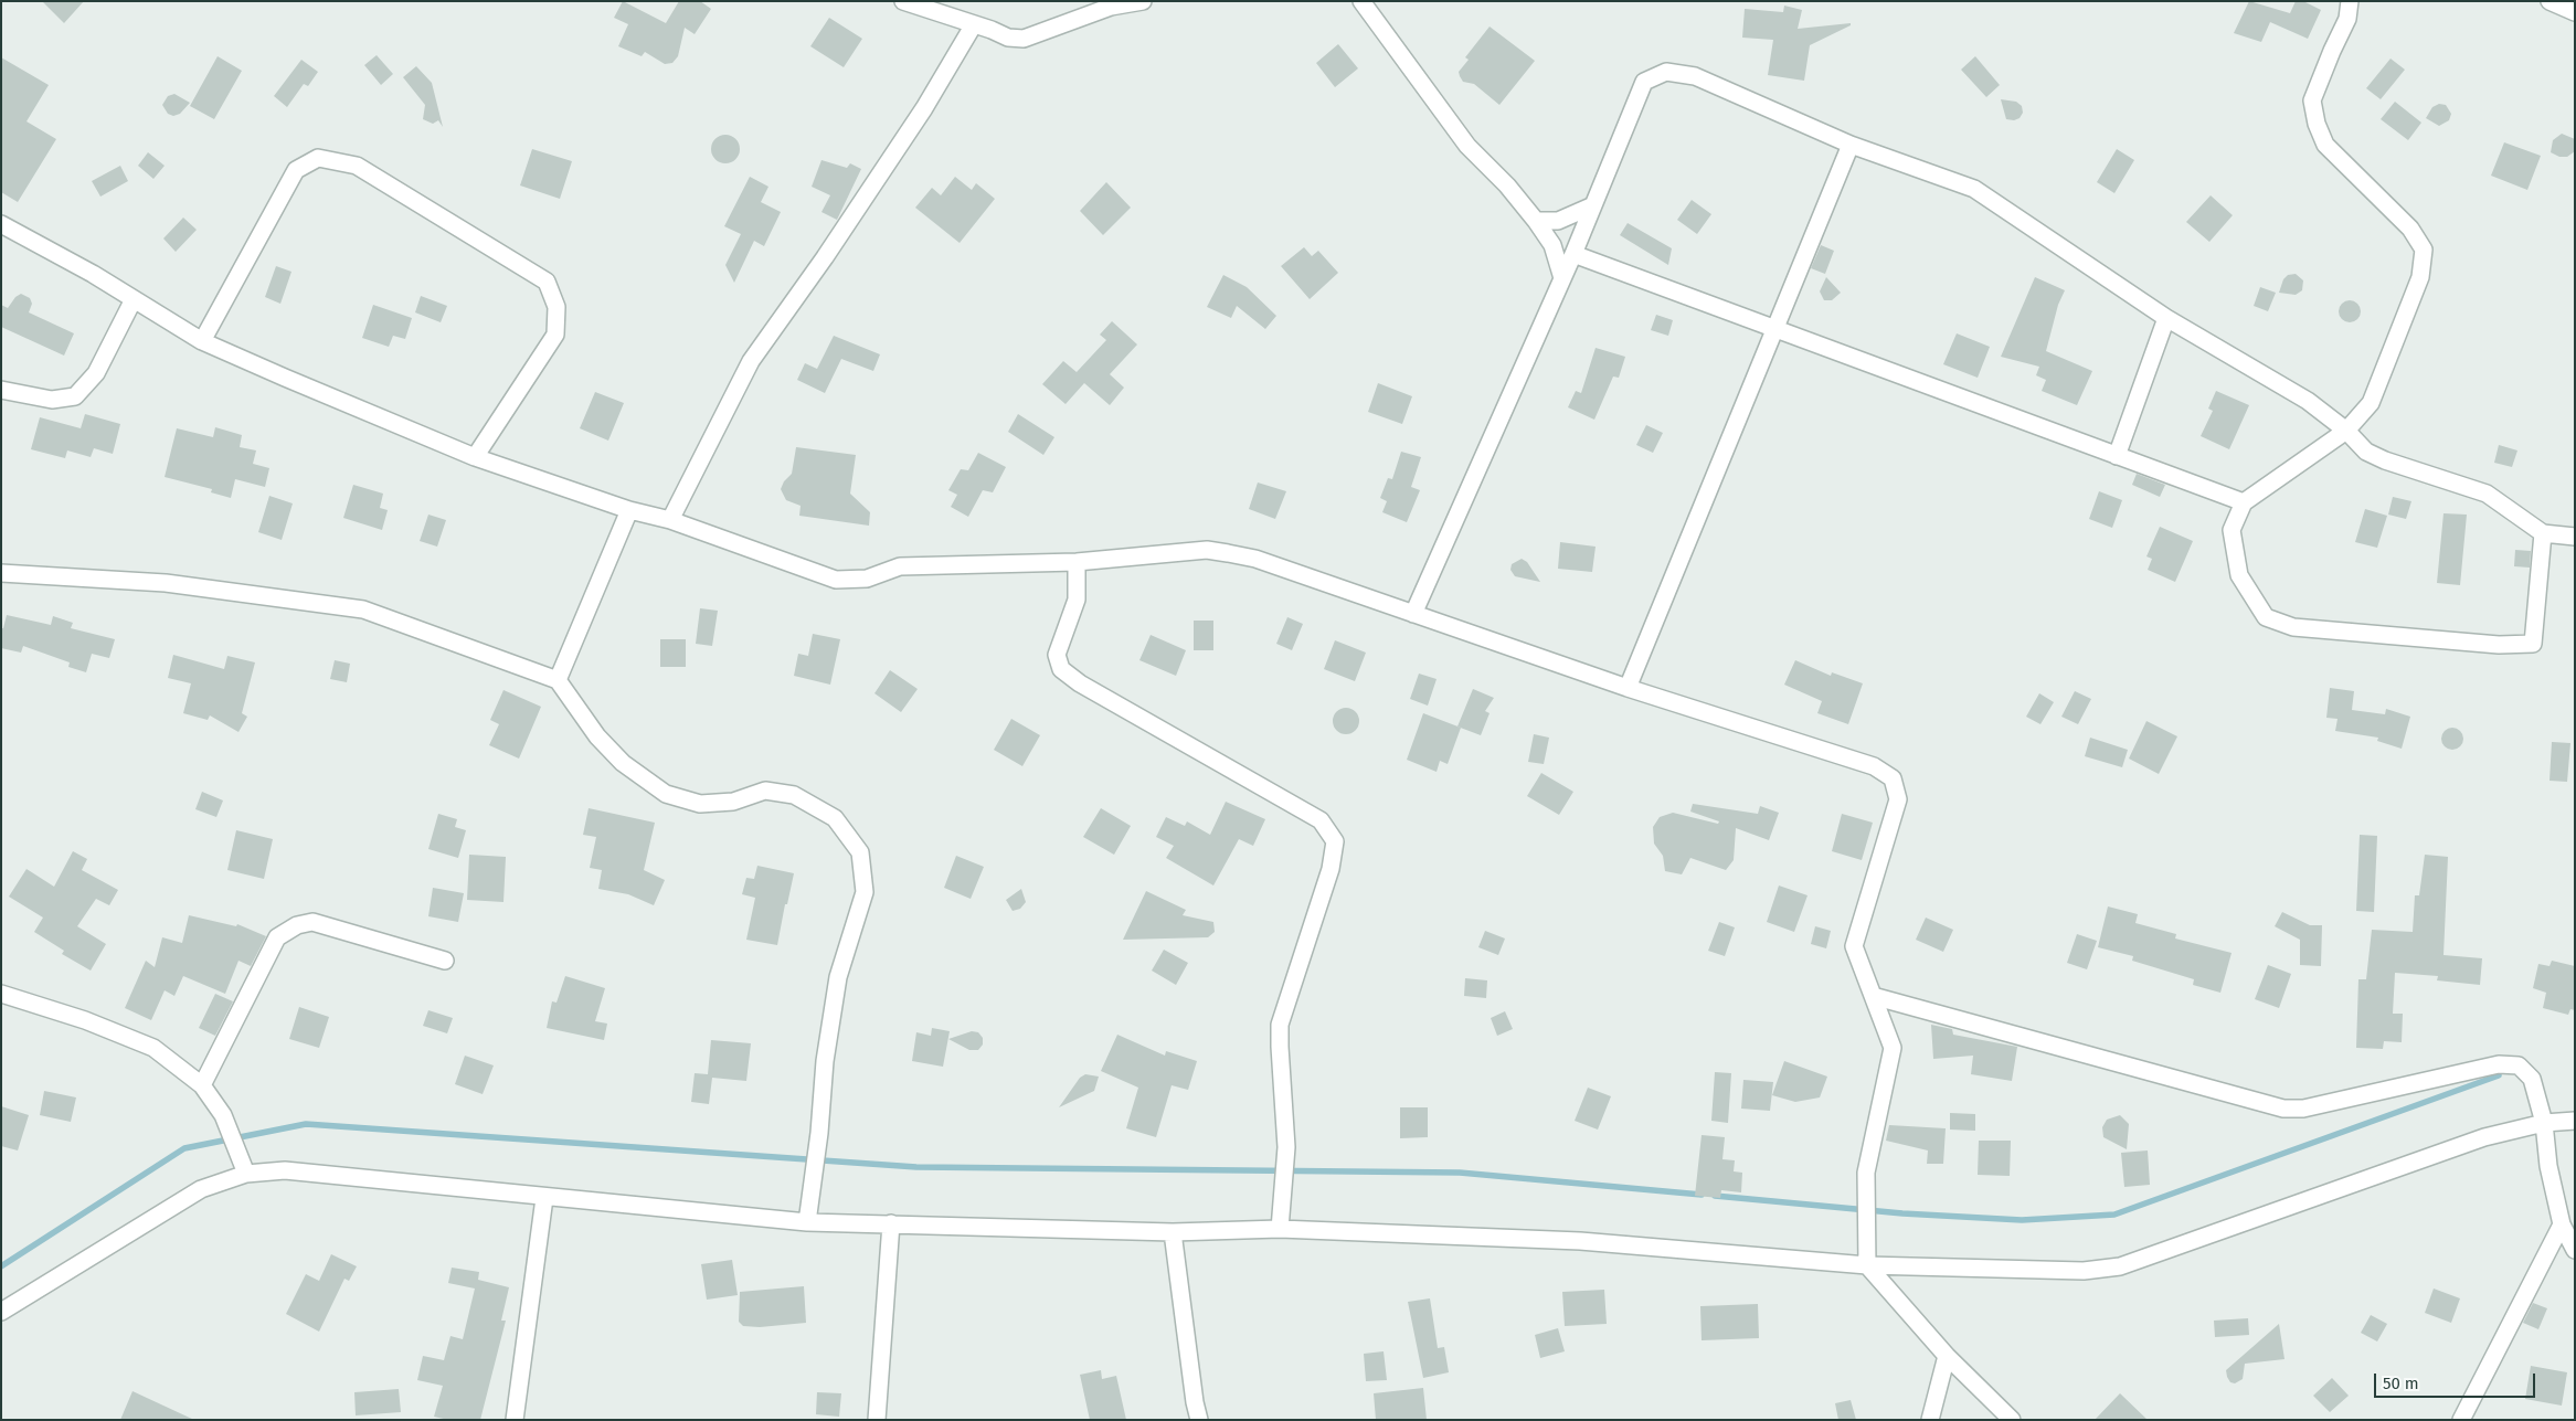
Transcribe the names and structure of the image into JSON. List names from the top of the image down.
{
  "scale_bar": "50 m"
}
